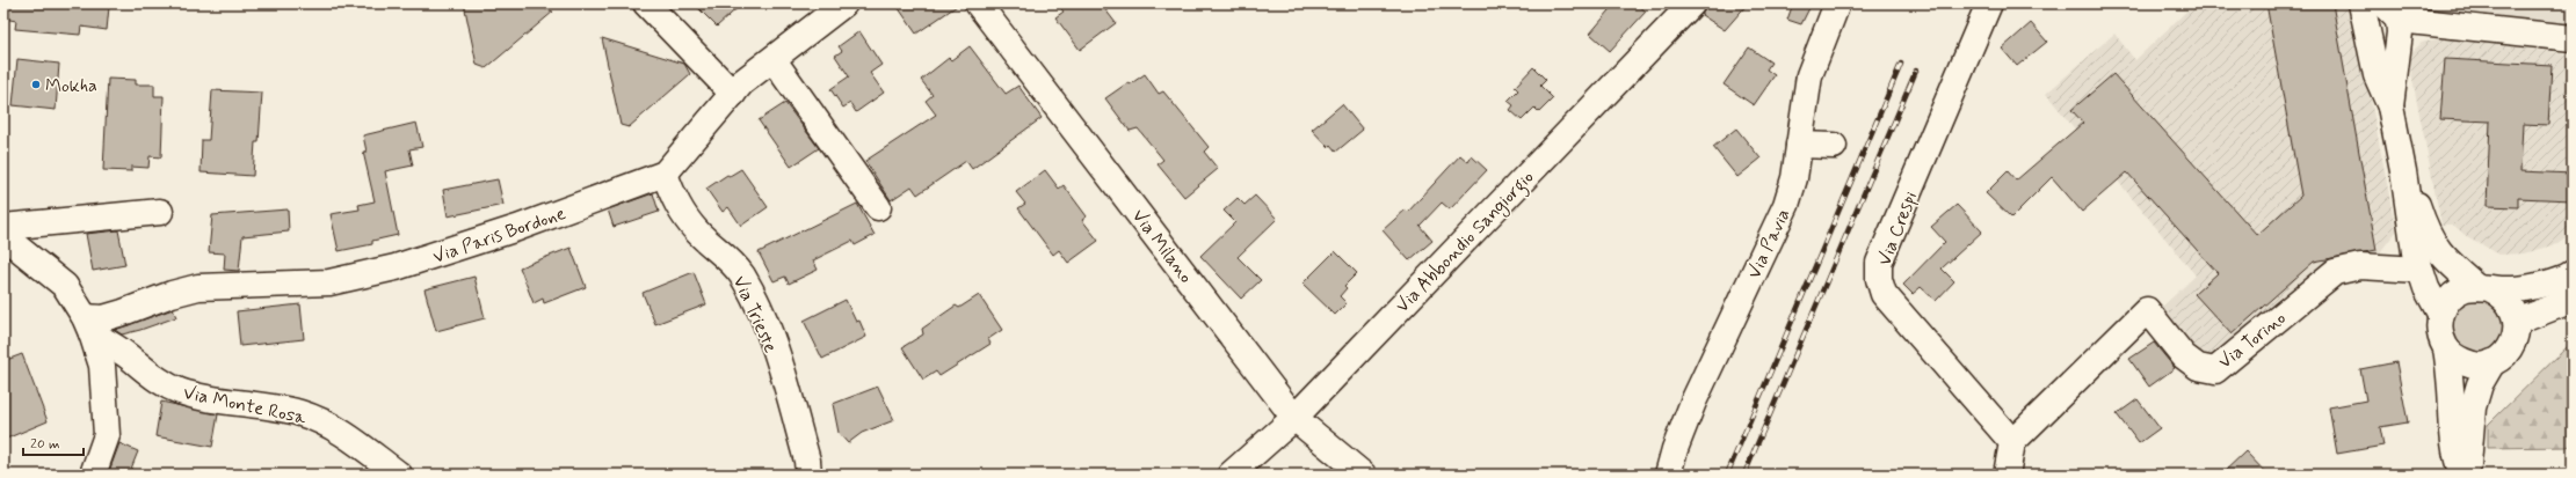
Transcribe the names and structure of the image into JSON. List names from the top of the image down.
{
  "streets": {
    "street": [
      "Via Crespi",
      "Via Paris Bordone",
      "Via Abbondio Sangiorgio",
      "Via Pavia",
      "Via Milano",
      "Via Trieste",
      "Via Torino",
      "Via Monte Rosa"
    ]
  },
  "crossings": [
    ["Via Crespi", "Via Torino"],
    ["Via Paris Bordone", "Via Trieste"],
    ["Via Paris Bordone", "Via Monte Rosa"],
    ["Via Abbondio Sangiorgio", "Via Milano"]
  ],
  "places": ["Mokha"],
  "scale_bar": "20 m"
}
